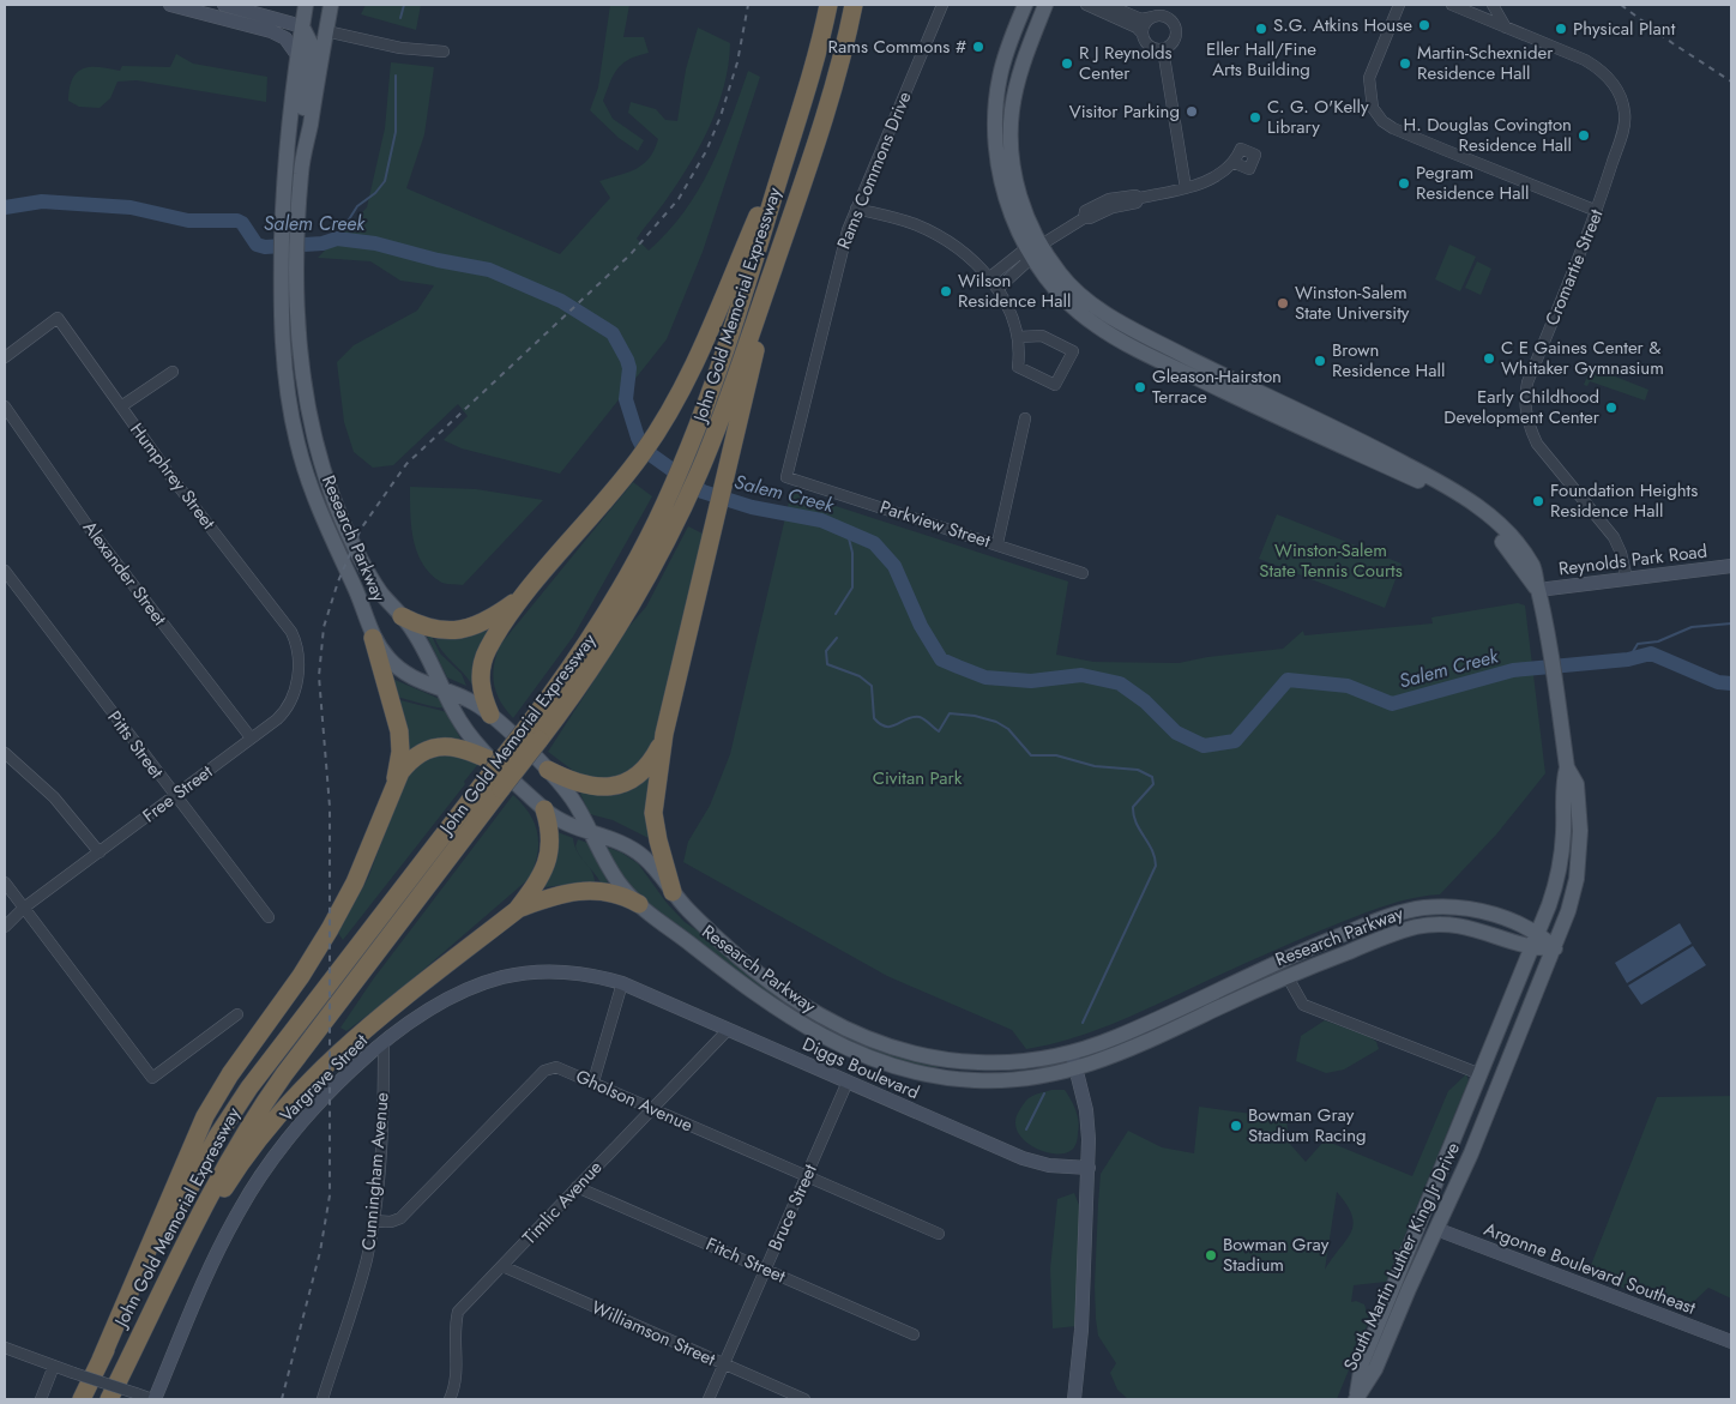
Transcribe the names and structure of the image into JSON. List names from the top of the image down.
{
  "streets": {
    "highway": ["John Gold Memorial Expressway"],
    "main road": ["Research Parkway", "South Martin Luther King Jr Drive"],
    "street": [
      "Rams Commons Drive",
      "Cromartie Street",
      "Humphrey Street",
      "Parkview Street",
      "Reynolds Park Road",
      "Alexander Street",
      "Pitts Street",
      "Free Street",
      "Diggs Boulevard",
      "Vargrave Street",
      "Gholson Avenue",
      "Cunningham Avenue",
      "Timlic Avenue",
      "Bruce Street",
      "Fitch Street",
      "Argonne Boulevard Southeast",
      "Williamson Street"
    ]
  },
  "crossings": [
    ["Rams Commons Drive", "Parkview Street"],
    ["Cromartie Street", "Reynolds Park Road"],
    ["John Gold Memorial Expressway", "Research Parkway"],
    ["Humphrey Street", "Free Street"],
    ["Research Parkway", "South Martin Luther King Jr Drive"],
    ["Reynolds Park Road", "South Martin Luther King Jr Drive"],
    ["Alexander Street", "Free Street"],
    ["Pitts Street", "Free Street"],
    ["Diggs Boulevard", "Vargrave Street"],
    ["Diggs Boulevard", "Timlic Avenue"],
    ["Diggs Boulevard", "Bruce Street"],
    ["Vargrave Street", "Cunningham Avenue"],
    ["Gholson Avenue", "Cunningham Avenue"],
    ["Gholson Avenue", "Timlic Avenue"],
    ["Gholson Avenue", "Bruce Street"],
    ["Timlic Avenue", "Fitch Street"],
    ["Timlic Avenue", "Williamson Street"],
    ["Bruce Street", "Fitch Street"],
    ["Bruce Street", "Williamson Street"],
    ["South Martin Luther King Jr Drive", "Argonne Boulevard Southeast"]
  ],
  "water": ["Salem Creek"],
  "parks": ["Winston-Salem State Tennis Courts", "Civitan Park"],
  "places": [
    "S.G. Atkins House",
    "Eller Hall/Fine Arts Building",
    "Physical Plant",
    "Rams Commons #",
    "R J Reynolds Center",
    "Martin-Schexnider Residence Hall",
    "Visitor Parking",
    "C. G. O'Kelly Library",
    "H. Douglas Covington Residence Hall",
    "Pegram Residence Hall",
    "Wilson Residence Hall",
    "Winston-Salem State University",
    "C E Gaines Center & Whitaker Gymnasium",
    "Brown Residence Hall",
    "Gleason-Hairston Terrace",
    "Early Childhood Development Center",
    "Foundation Heights Residence Hall",
    "Bowman Gray Stadium Racing",
    "Bowman Gray Stadium"
  ]
}
